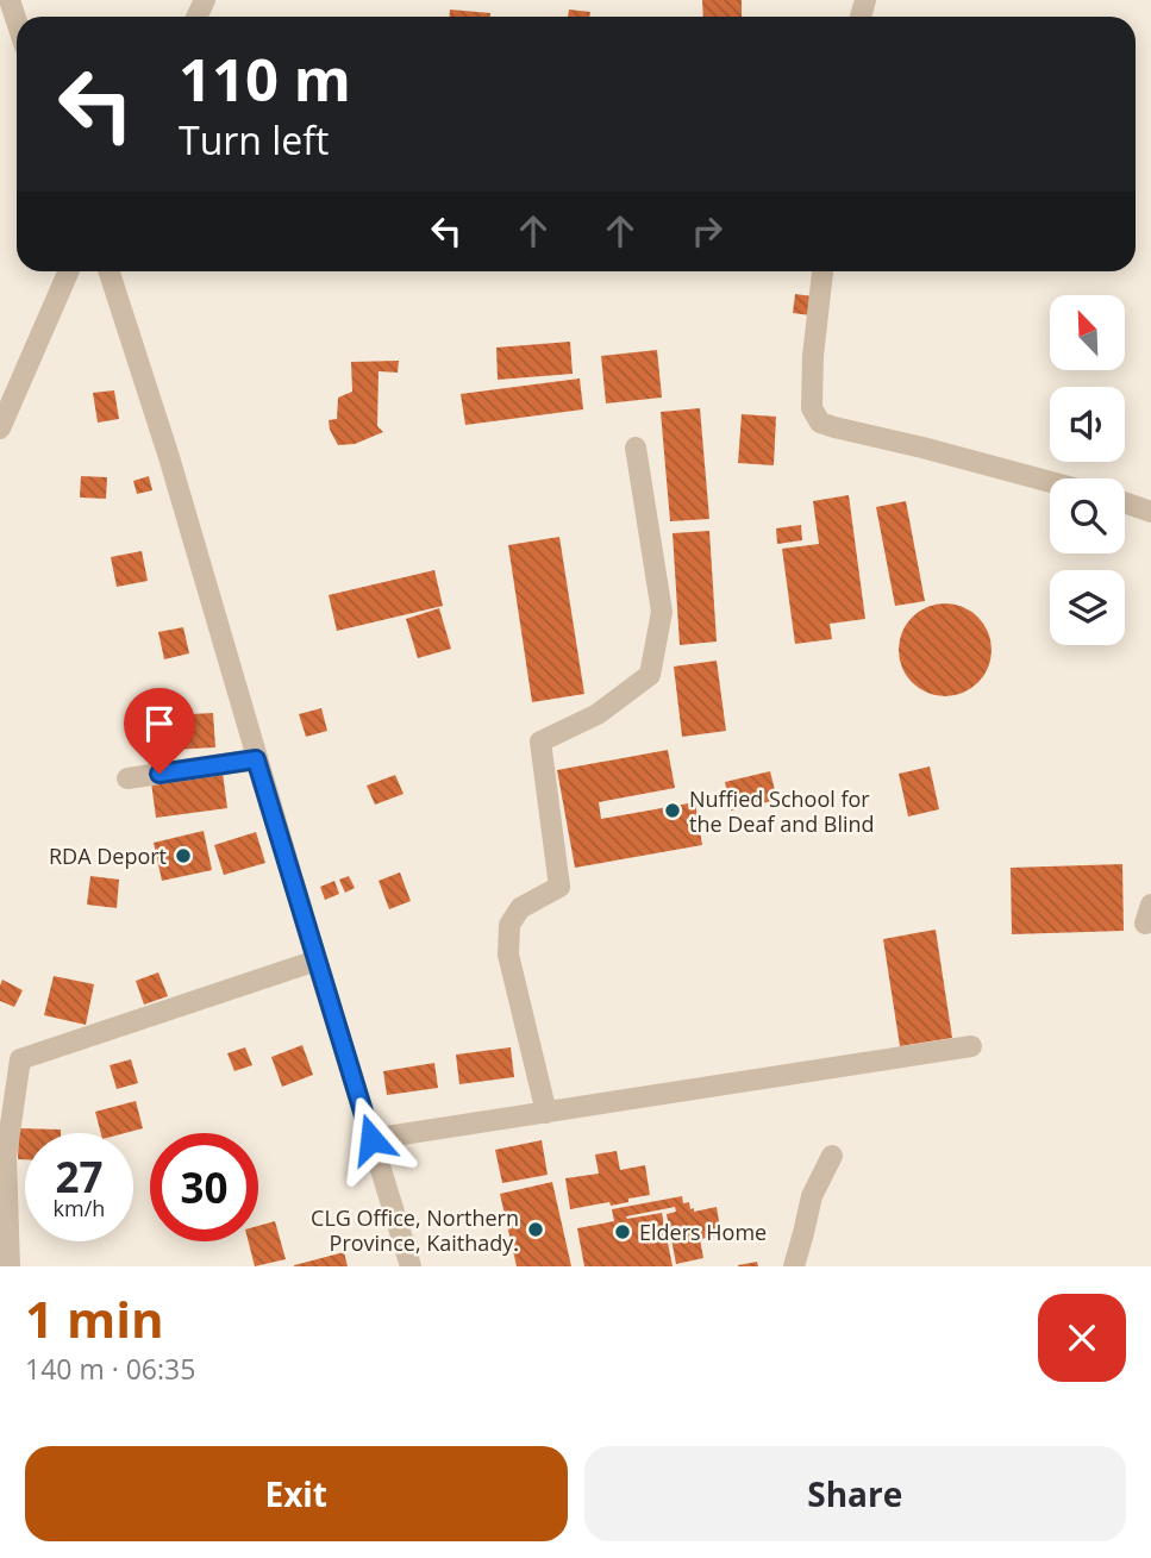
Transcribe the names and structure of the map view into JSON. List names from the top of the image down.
{
  "places": [
    "Nuffied School for the Deaf and Blind",
    "RDA Deport",
    "CLG Office, Northern Province, Kaithady.",
    "Elders Home"
  ],
  "north": "top left",
  "page": {
    "turn": ["110 m", "Turn left"],
    "speed": "27 km/h",
    "limit": "30",
    "heading": ["1 min", "140 m · 06:35"],
    "buttons": ["Exit", "Share"]
  }
}
